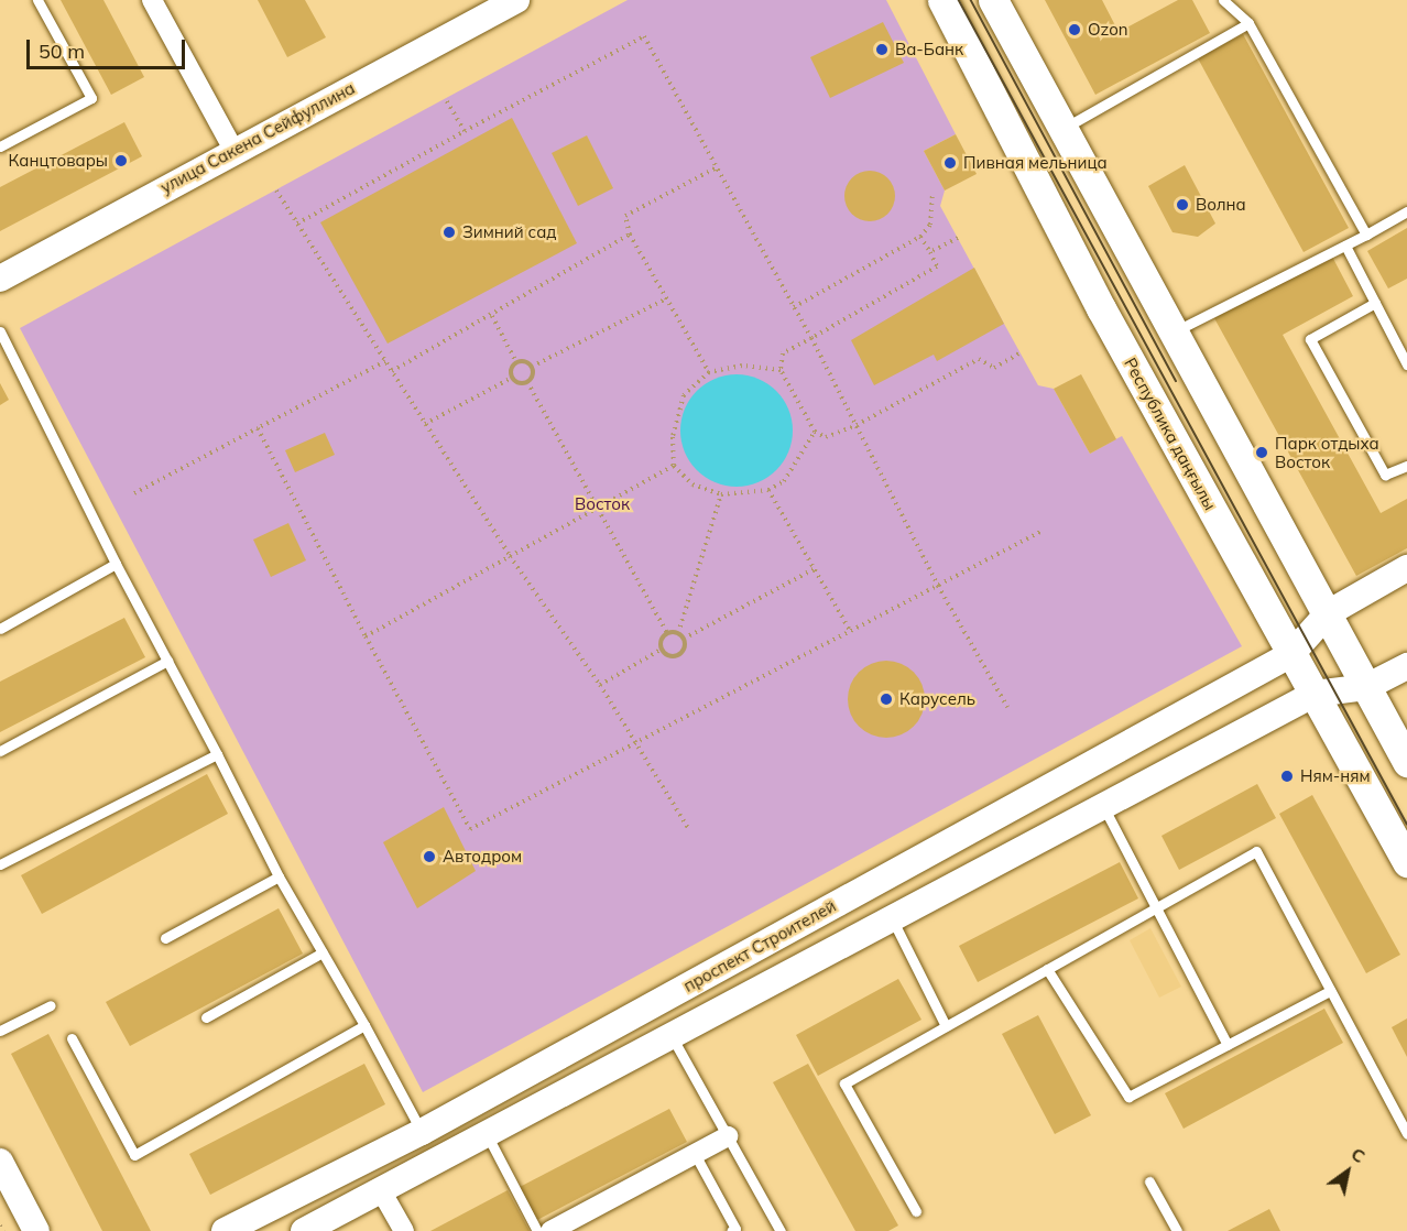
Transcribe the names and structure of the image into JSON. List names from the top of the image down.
{
  "streets": {
    "main road": ["Республика даңғылы"],
    "street": ["улица Сакена Сейфуллина", "проспект Строителей"]
  },
  "crossings": [
    ["Республика даңғылы", "проспект Строителей"]
  ],
  "parks": ["Восток"],
  "places": [
    "Ozon",
    "Ва-Банк",
    "Канцтовары",
    "Пивная мельница",
    "Волна",
    "Зимний сад",
    "Парк отдыха Восток",
    "Карусель",
    "Ням-ням",
    "Автодром"
  ],
  "scale_bar": "50 m",
  "north": "top right"
}
